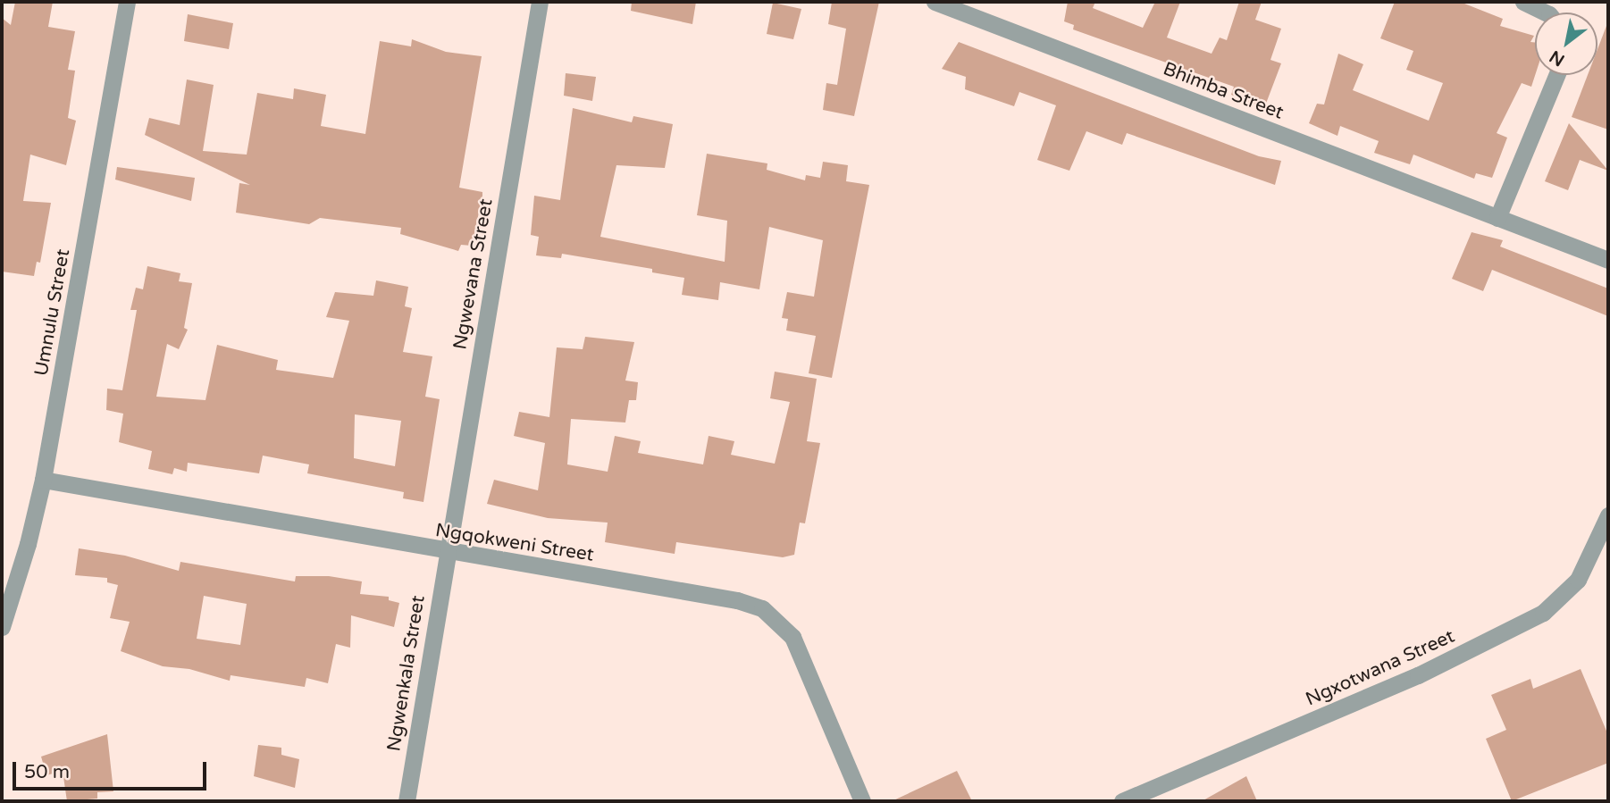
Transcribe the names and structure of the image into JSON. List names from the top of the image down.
{
  "streets": {
    "street": [
      "Bhimba Street",
      "Ngwevana Street",
      "Umnulu Street",
      "Ngqokweni Street",
      "Ngxotwana Street",
      "Ngwenkala Street"
    ]
  },
  "crossings": [
    ["Ngwevana Street", "Ngqokweni Street"],
    ["Ngwevana Street", "Ngwenkala Street"],
    ["Umnulu Street", "Ngqokweni Street"],
    ["Ngqokweni Street", "Ngwenkala Street"]
  ],
  "scale_bar": "50 m",
  "north": "bottom left"
}
